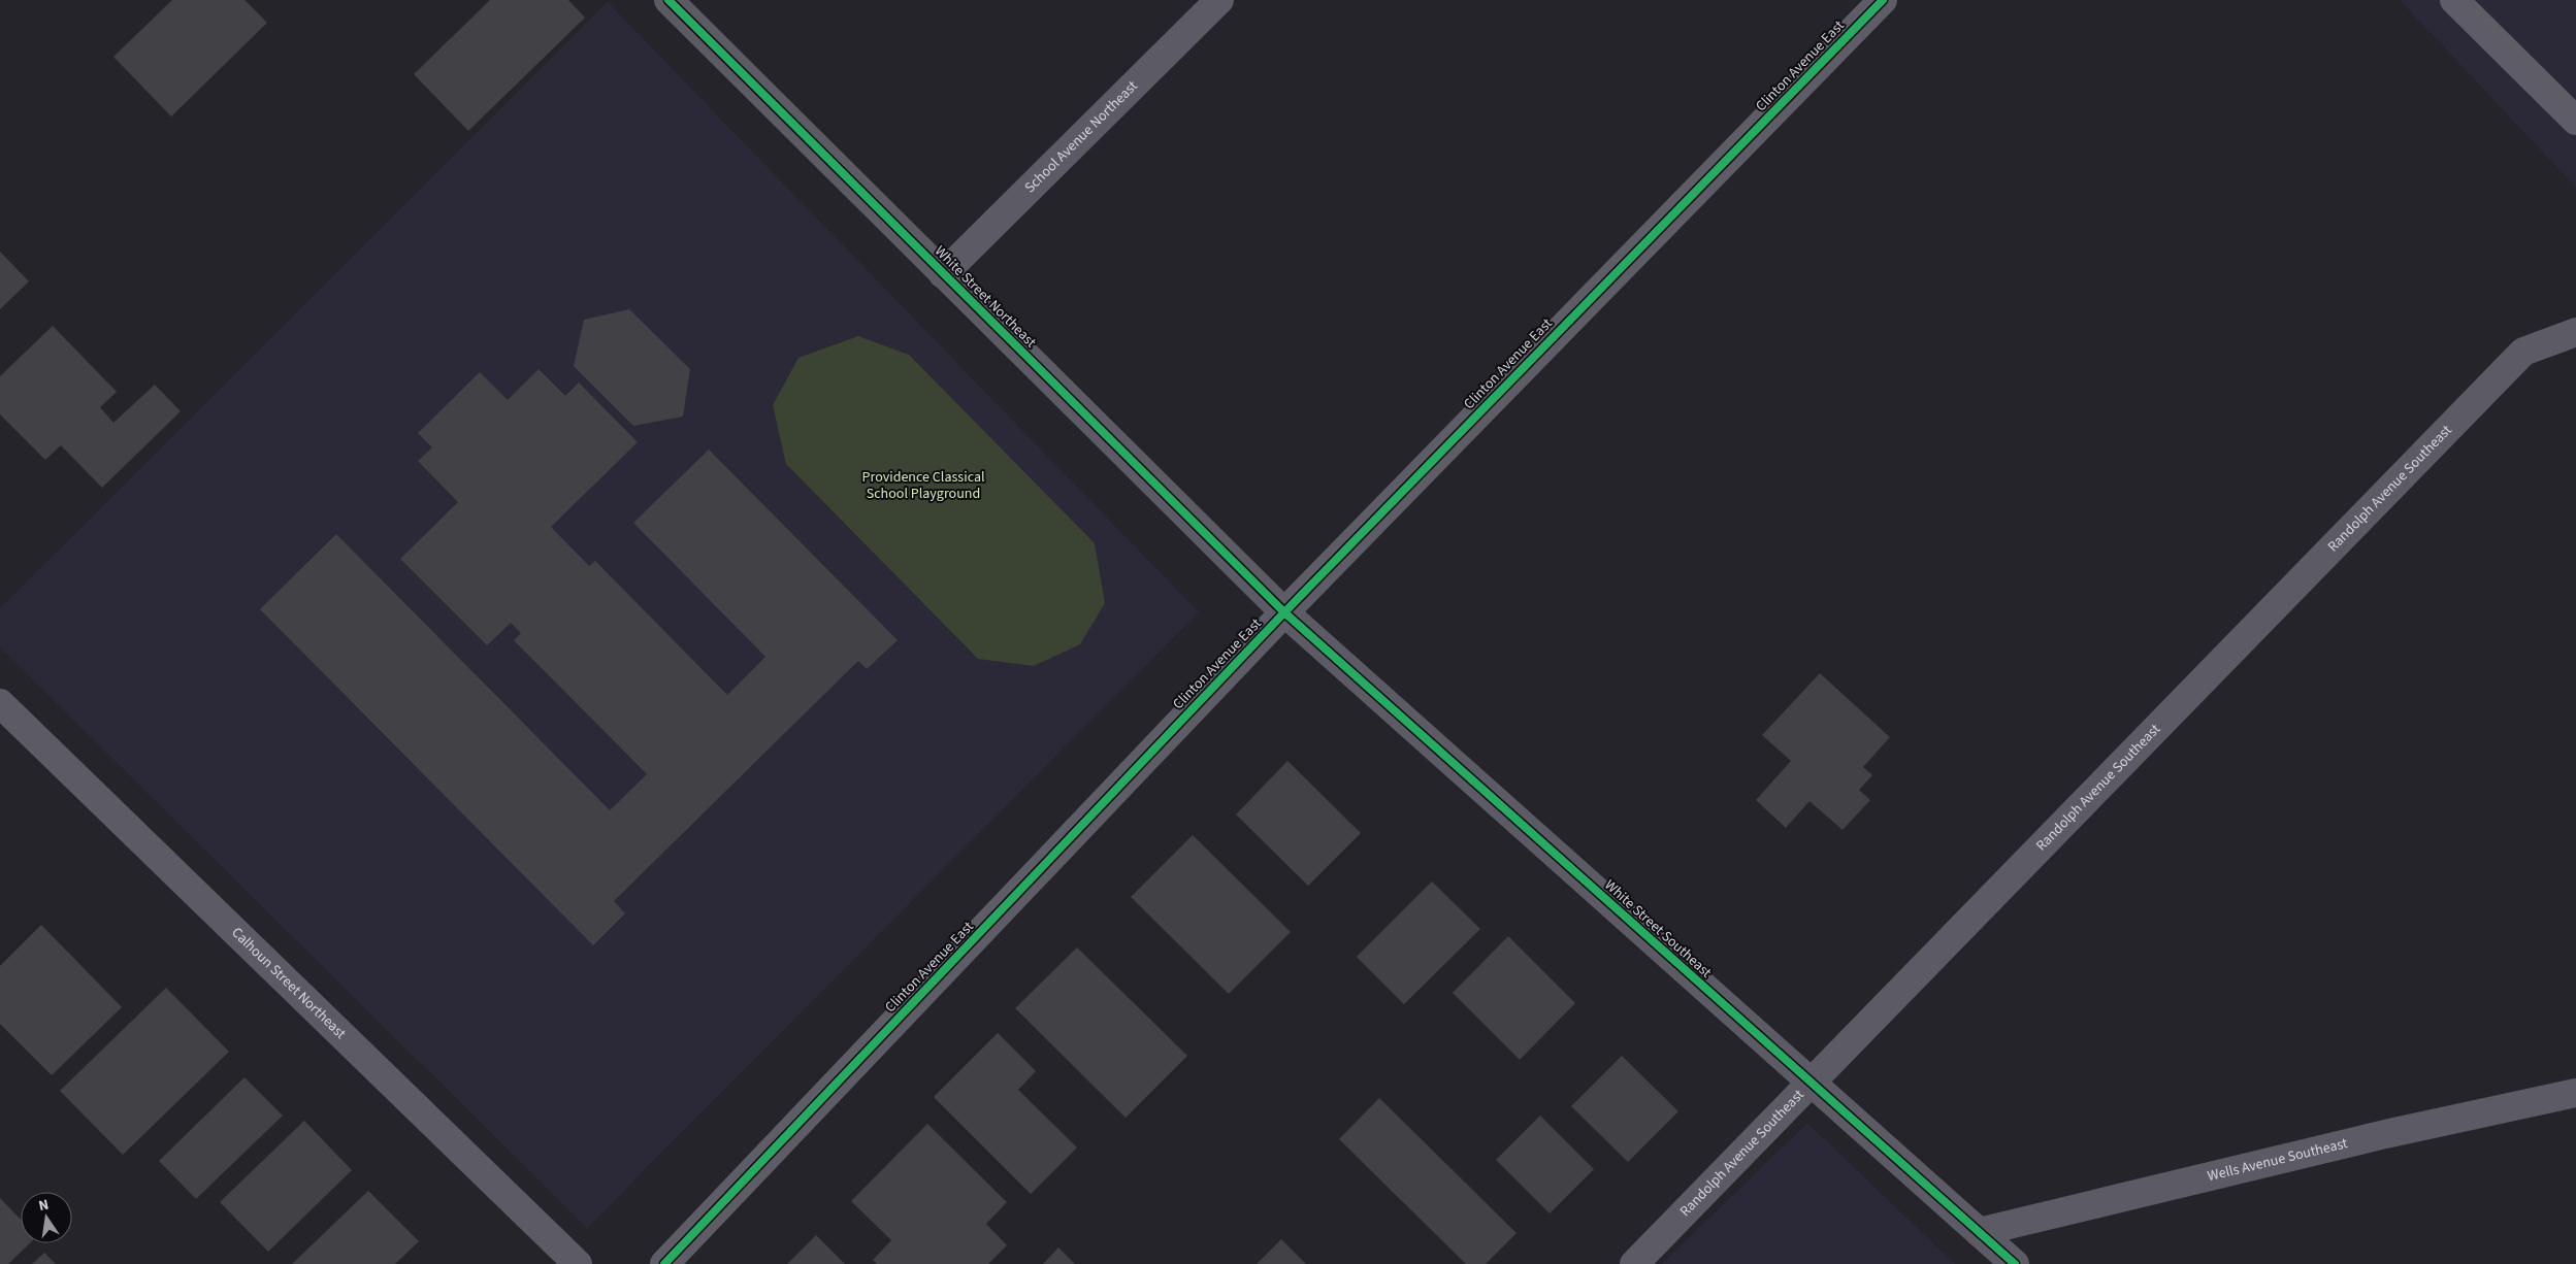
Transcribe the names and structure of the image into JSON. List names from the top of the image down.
{
  "streets": {
    "street": [
      "Clinton Avenue East",
      "School Avenue Northeast",
      "White Street Northeast",
      "Randolph Avenue Southeast",
      "White Street Southeast",
      "Calhoun Street Northeast",
      "Wells Avenue Southeast"
    ]
  },
  "crossings": [
    ["Clinton Avenue East", "White Street Northeast"],
    ["Clinton Avenue East", "White Street Southeast"],
    ["School Avenue Northeast", "White Street Northeast"],
    ["White Street Northeast", "White Street Southeast"],
    ["Randolph Avenue Southeast", "White Street Southeast"],
    ["White Street Southeast", "Wells Avenue Southeast"]
  ],
  "parks": ["Providence Classical School Playground"],
  "north": "top"
}
